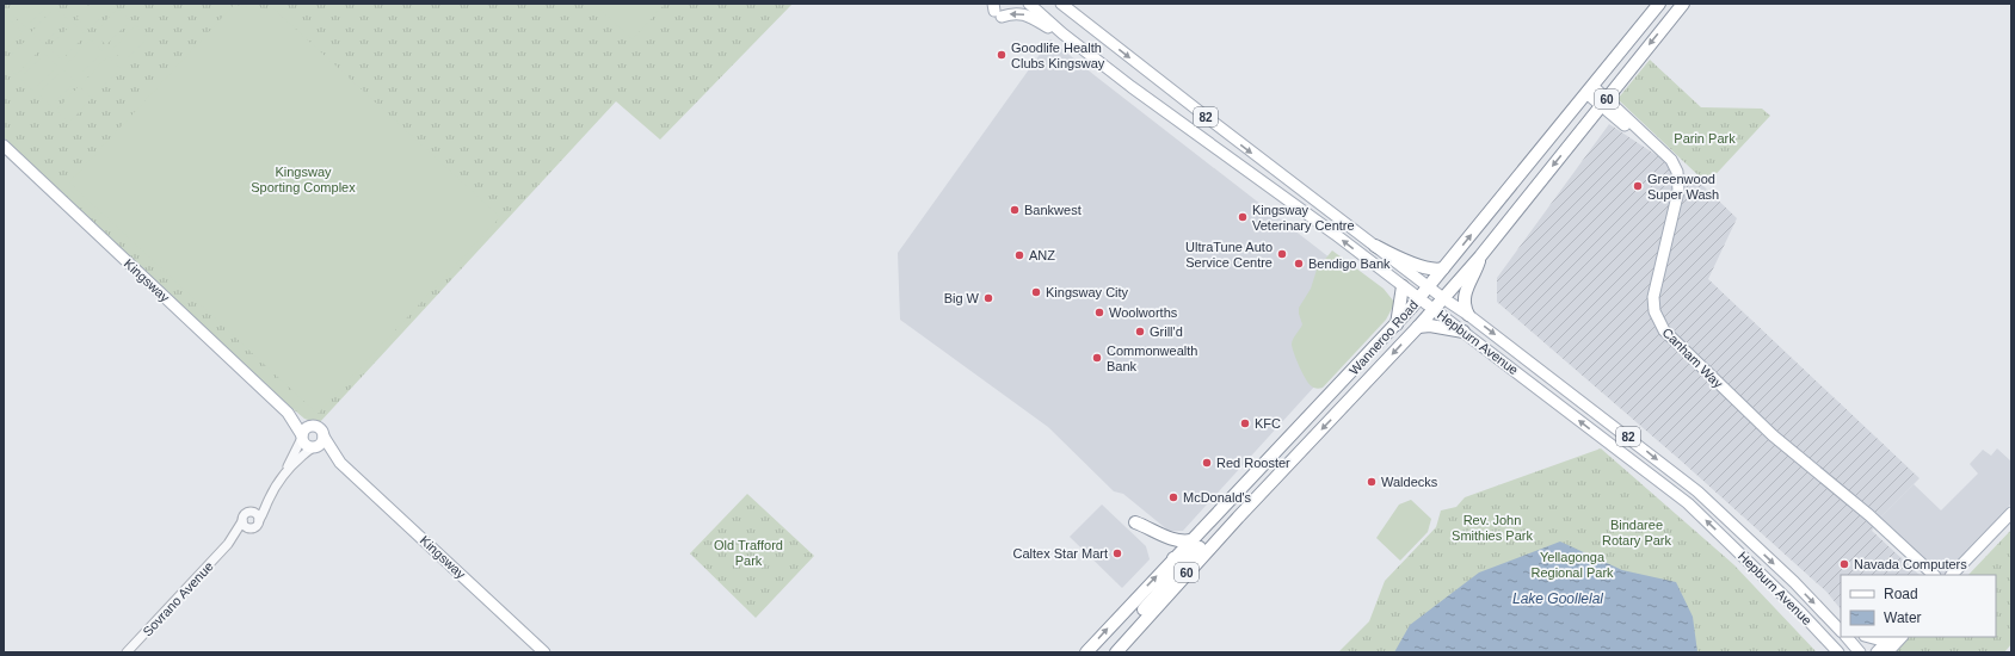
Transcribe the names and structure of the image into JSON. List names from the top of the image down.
{
  "streets": {
    "highway": ["60", "Wanneroo Road"],
    "main road": [
      "82",
      "Kingsway",
      "Hepburn Avenue",
      "Canham Way"
    ],
    "street": ["Sovrano Avenue"]
  },
  "crossings": [
    ["Wanneroo Road", "Hepburn Avenue"],
    ["Wanneroo Road", "Canham Way"]
  ],
  "water": ["Lake Goollelal"],
  "parks": [
    "Parin Park",
    "Kingsway Sporting Complex",
    "Rev. John Smithies Park",
    "Bindaree Rotary Park",
    "Old Trafford Park",
    "Yellagonga Regional Park"
  ],
  "places": [
    "Goodlife Health Clubs Kingsway",
    "Greenwood Super Wash",
    "Bankwest",
    "Kingsway Veterinary Centre",
    "UltraTune Auto Service Centre",
    "ANZ",
    "Bendigo Bank",
    "Kingsway City",
    "Big W",
    "Woolworths",
    "Grill'd",
    "Commonwealth Bank",
    "KFC",
    "Red Rooster",
    "Waldecks",
    "McDonald's",
    "Caltex Star Mart",
    "Navada Computers"
  ],
  "legend": ["Road", "Water"]
}
